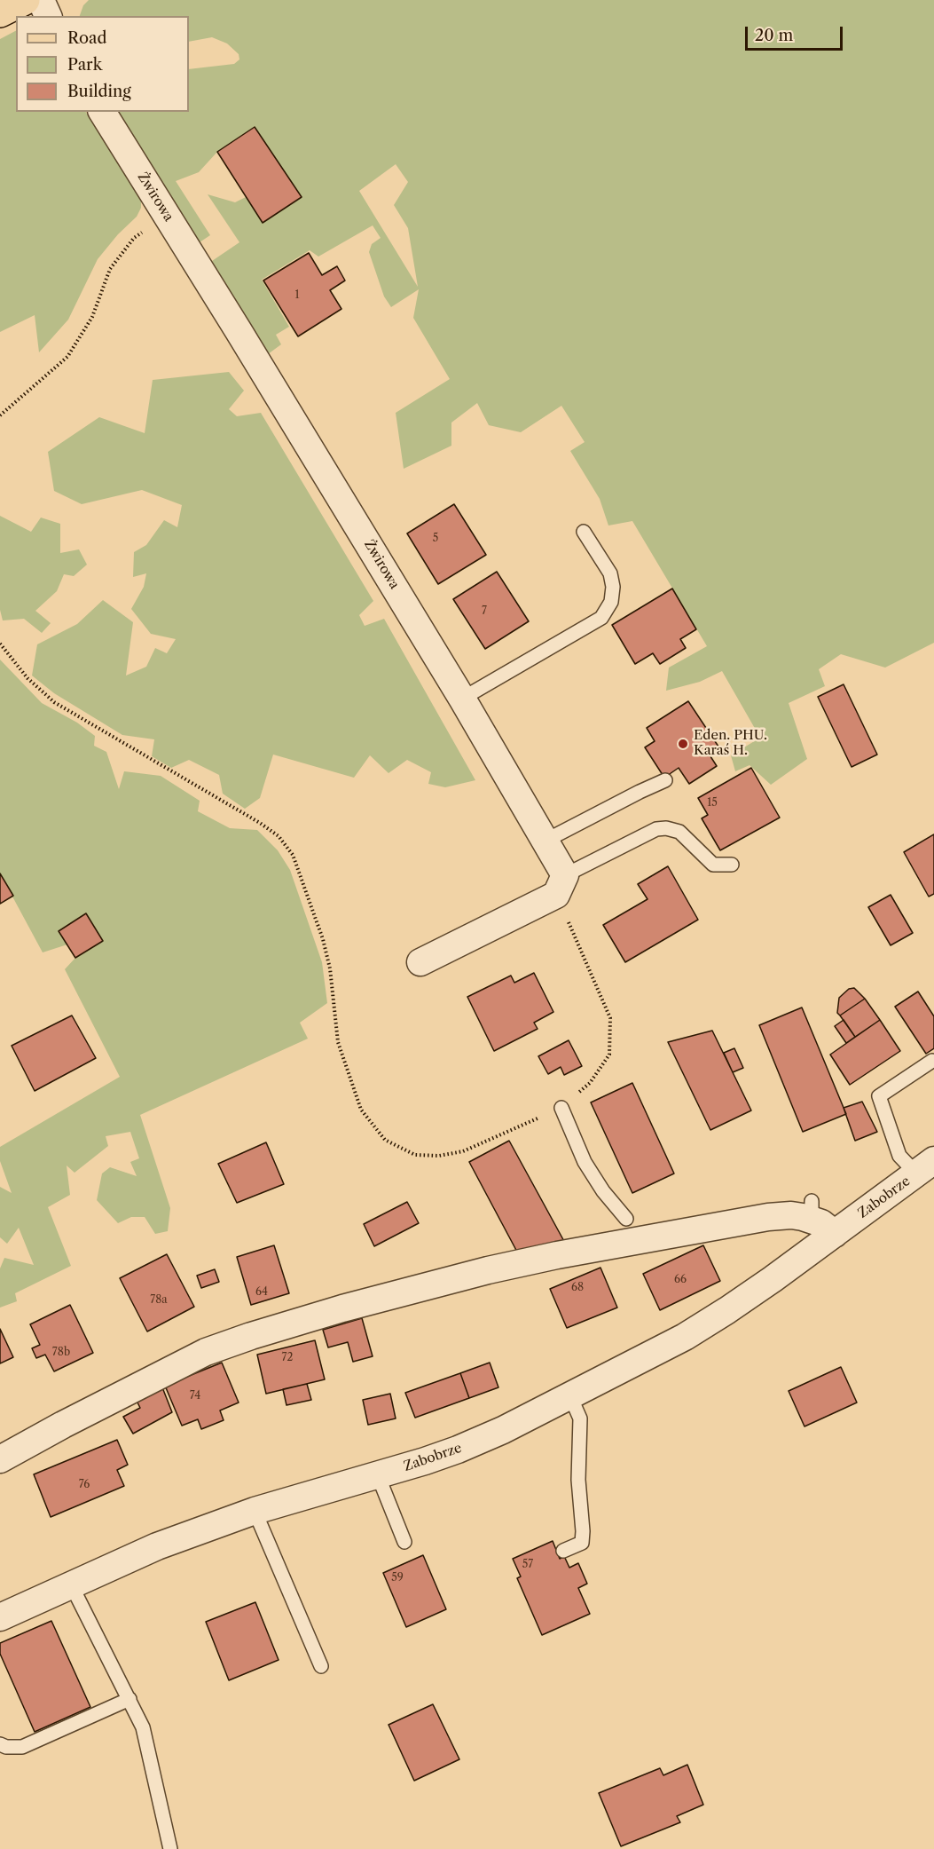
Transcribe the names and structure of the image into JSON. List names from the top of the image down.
{
  "streets": {
    "street": ["Żwirowa", "Zabobrze"]
  },
  "places": ["Eden. PHU. Karaś H."],
  "house_numbers": [
    "1",
    "5",
    "7",
    "15",
    "66",
    "68",
    "64",
    "78a",
    "78b",
    "72",
    "74",
    "76",
    "57",
    "59"
  ],
  "legend": ["Road", "Park", "Building"],
  "scale_bar": "20 m"
}
